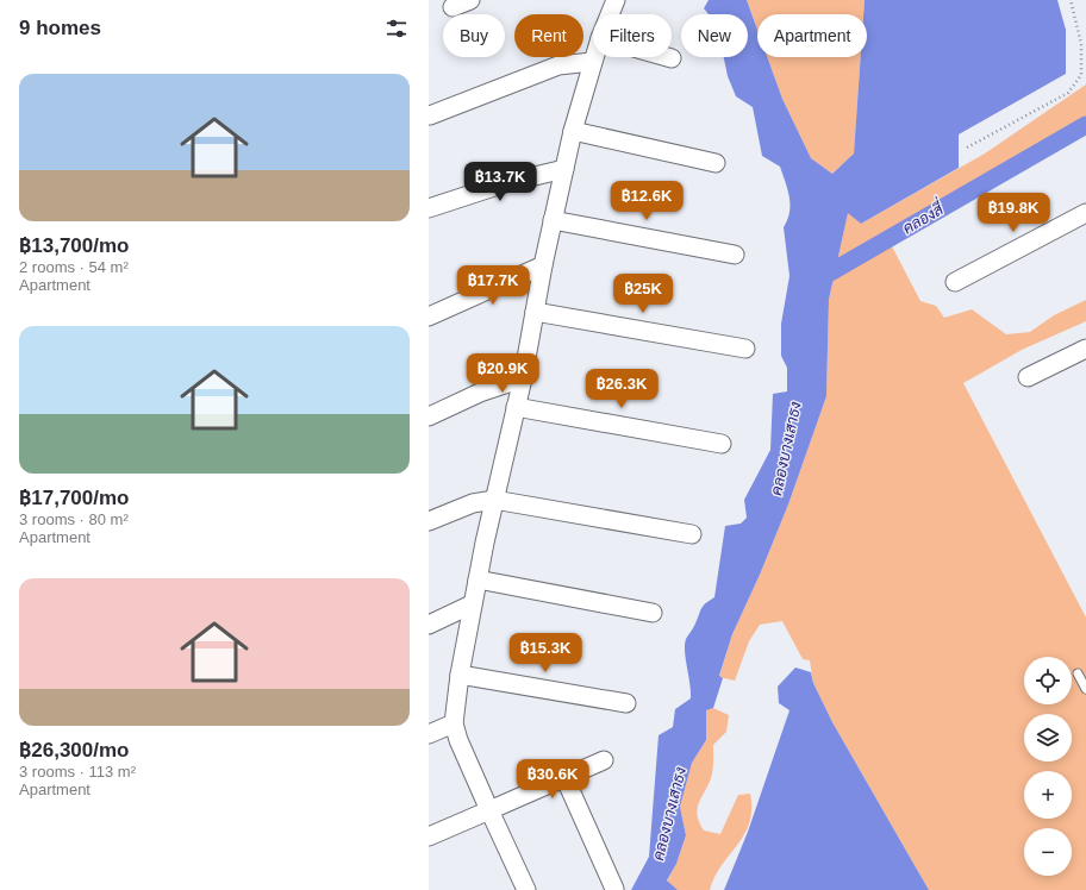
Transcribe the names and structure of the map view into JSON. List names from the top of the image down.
{
  "water": ["คลองสี่", "คลองบางเสาธง"],
  "page": {
    "heading": "9 homes",
    "chip": [
      "Buy",
      "Rent",
      "Filters",
      "New",
      "Apartment"
    ],
    "list": [
      {
        "name": "฿13,700/mo",
        "note": "2 rooms · 54 m² · Apartment"
      },
      {
        "name": "฿17,700/mo",
        "note": "3 rooms · 80 m² · Apartment"
      },
      {
        "name": "฿26,300/mo",
        "note": "3 rooms · 113 m² · Apartment"
      }
    ],
    "price": [
      "฿13.7K",
      "฿12.6K",
      "฿19.8K",
      "฿17.7K",
      "฿25K",
      "฿20.9K",
      "฿26.3K",
      "฿15.3K",
      "฿30.6K"
    ],
    "map_buttons": ["+", "−"]
  }
}
